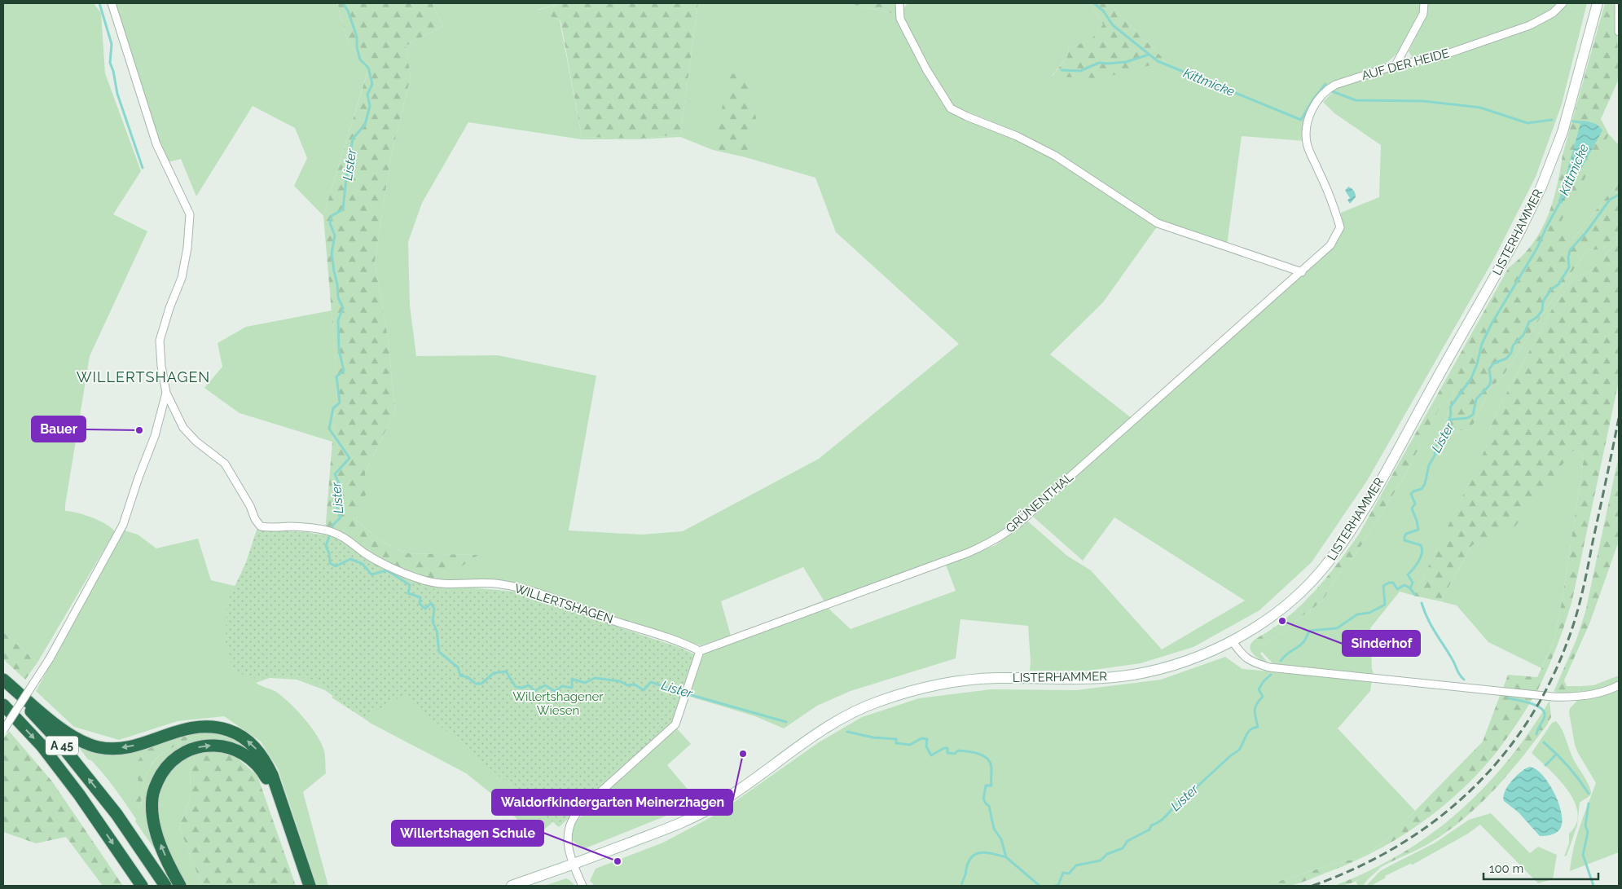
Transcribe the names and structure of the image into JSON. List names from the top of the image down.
{
  "streets": {
    "highway": ["A 45"],
    "main road": ["LISTERHAMMER"],
    "street": ["AUF DER HEIDE", "GRÜNENTHAL", "WILLERTSHAGEN"]
  },
  "crossings": [
    ["AUF DER HEIDE", "GRÜNENTHAL"],
    ["GRÜNENTHAL", "WILLERTSHAGEN"]
  ],
  "districts": ["WILLERTSHAGEN"],
  "water": ["Kittmicke", "Lister"],
  "parks": ["Willertshagener Wiesen"],
  "places": [
    "Bauer",
    "Sinderhof",
    "Waldorfkindergarten Meinerzhagen",
    "Willertshagen Schule"
  ],
  "scale_bar": "100 m"
}
